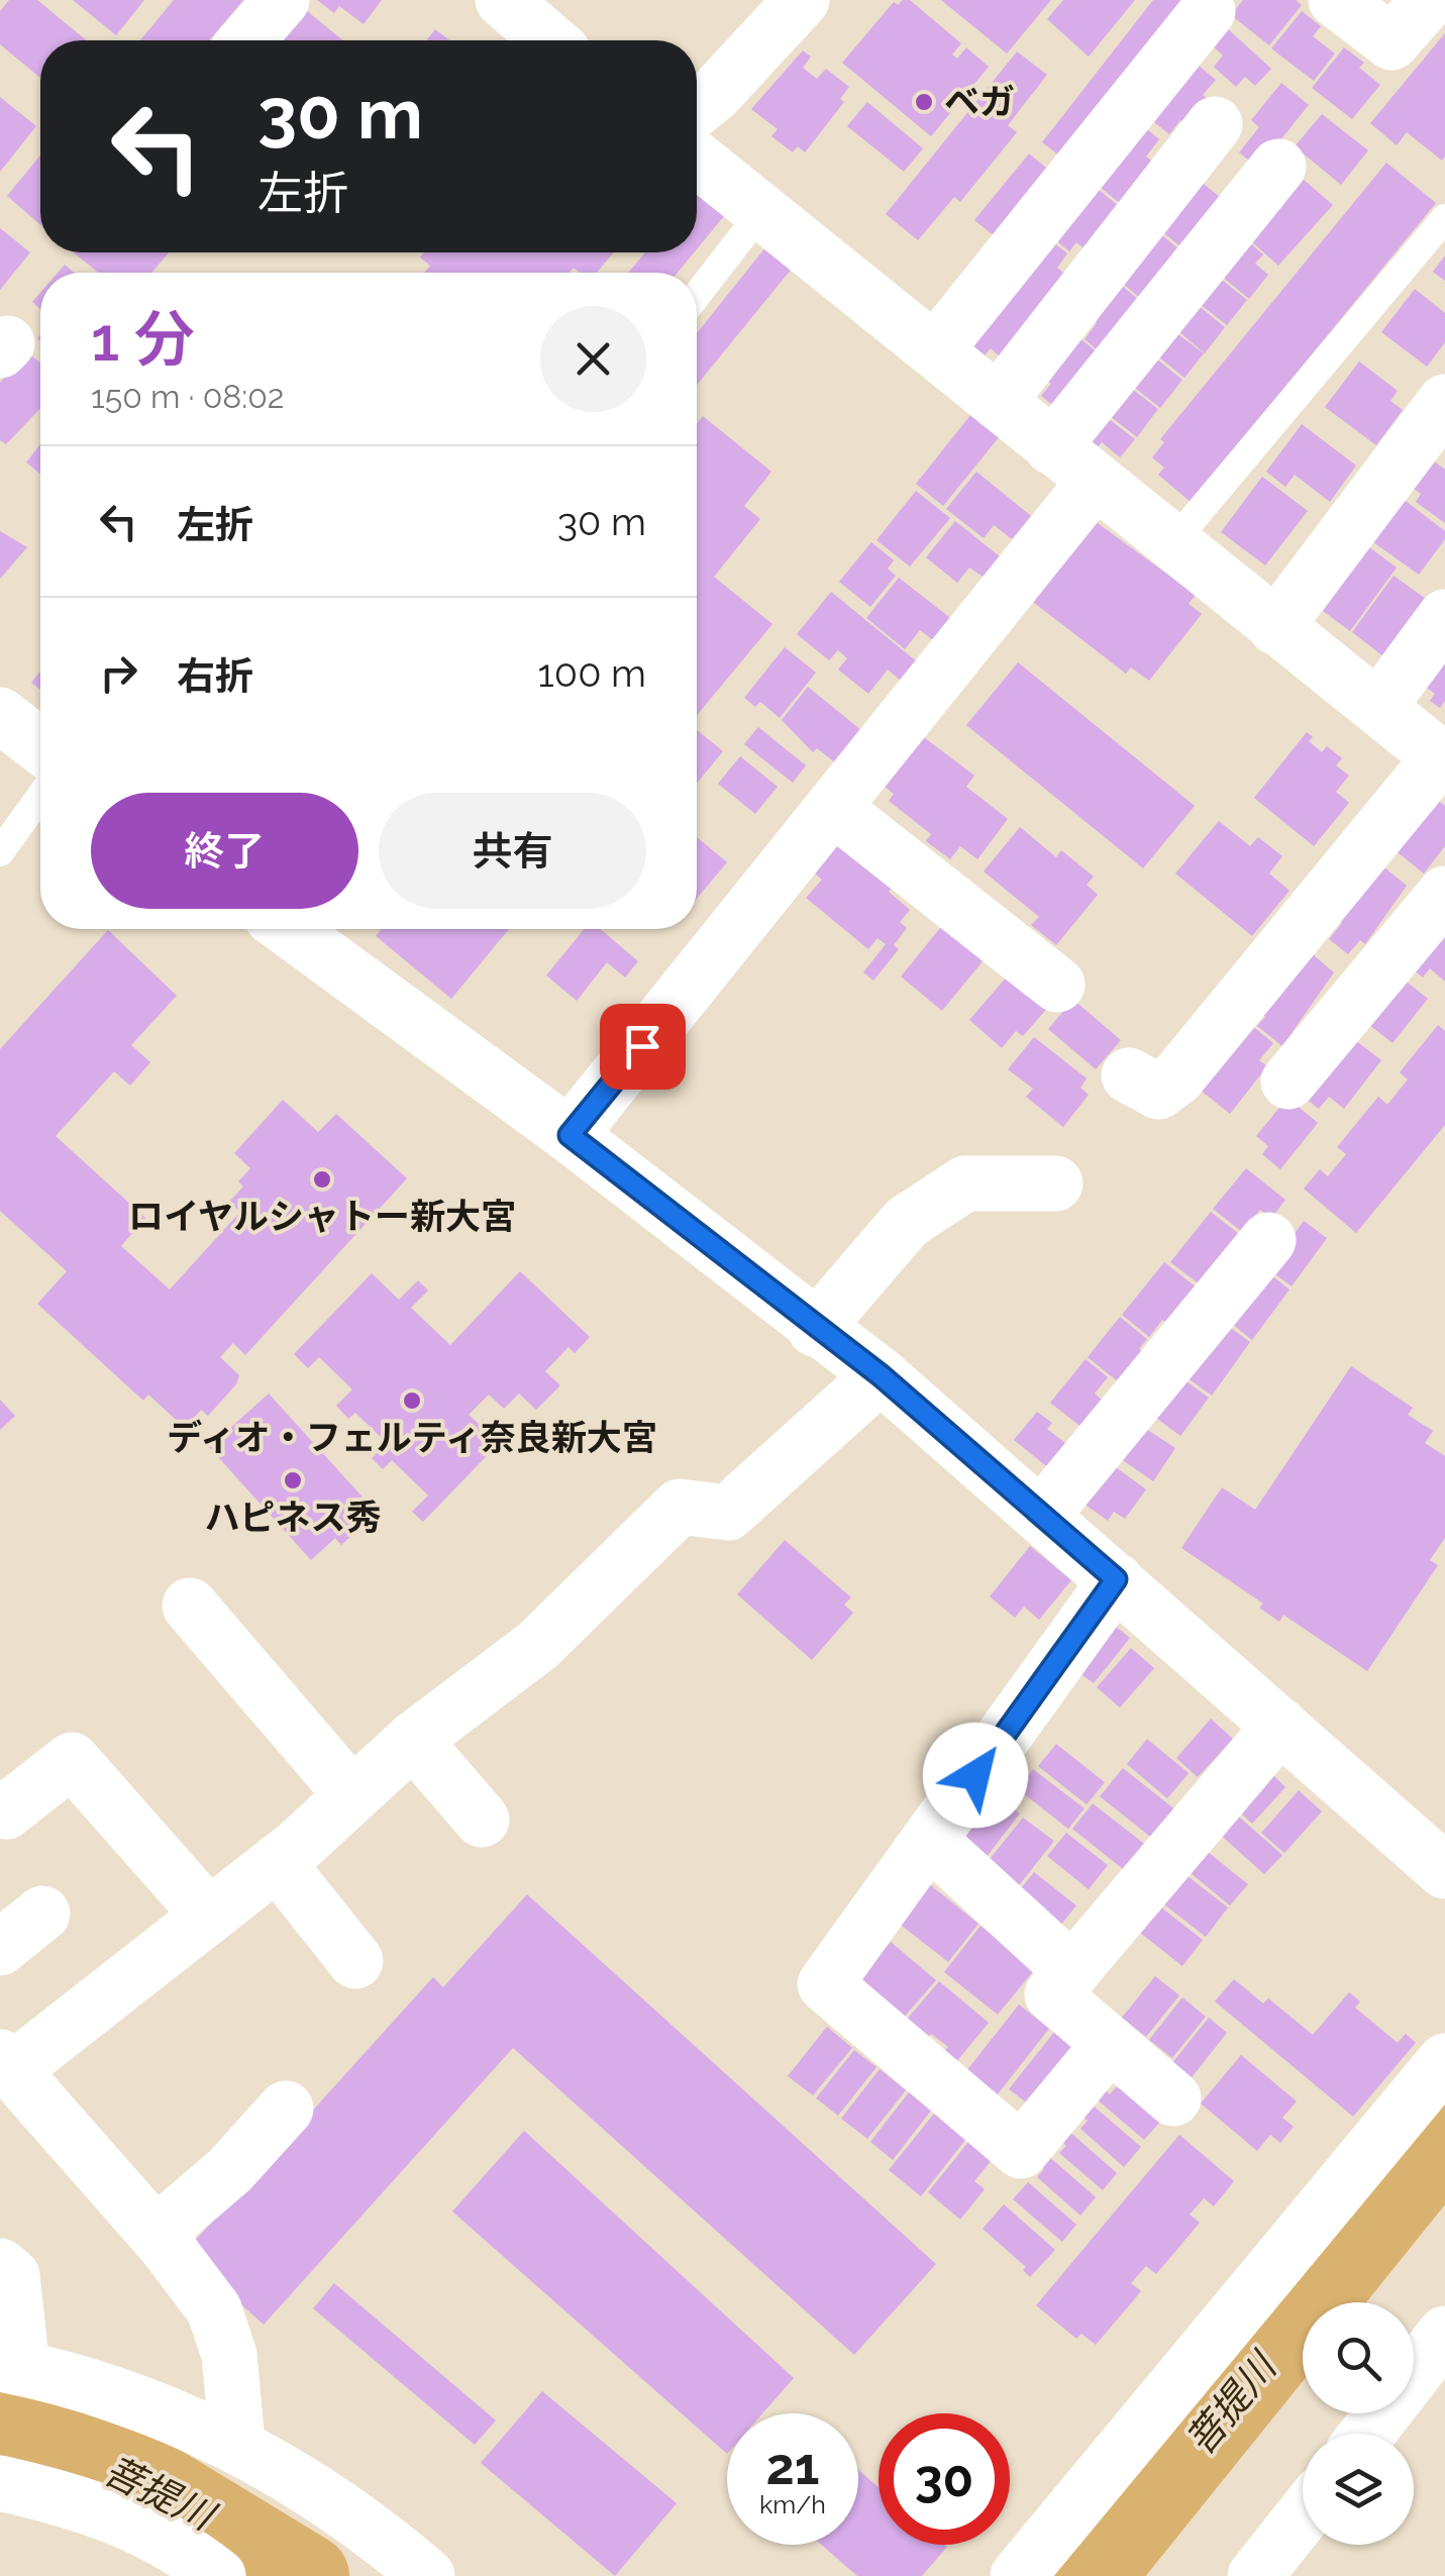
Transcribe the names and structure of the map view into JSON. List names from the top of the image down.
{
  "water": ["菩提川"],
  "places": [
    "ベガ",
    "ロイヤルシャトー新大宮",
    "ディオ・フェルティ奈良新大宮",
    "ハピネス秀"
  ],
  "page": {
    "turn": ["30 m", "左折"],
    "heading": ["1 分", "150 m · 08:02"],
    "list": [
      {
        "name": "左折",
        "value": "30 m"
      },
      {
        "name": "右折",
        "value": "100 m"
      }
    ],
    "buttons": ["終了", "共有"],
    "speed": "21 km/h",
    "limit": "30"
  }
}
